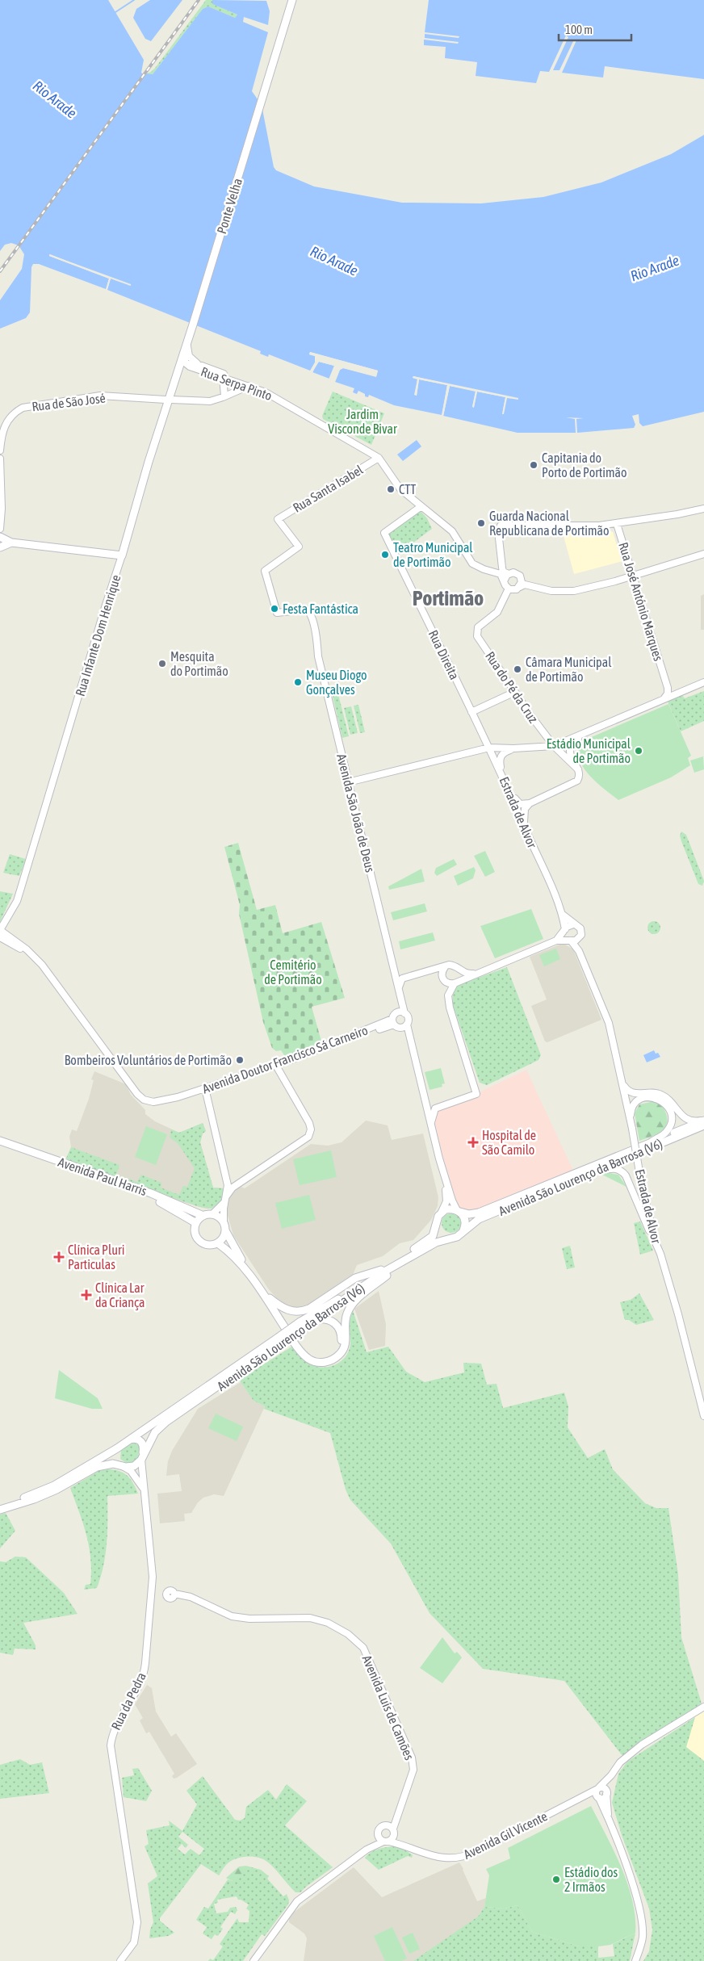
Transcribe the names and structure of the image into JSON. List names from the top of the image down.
{
  "streets": {
    "main road": [
      "Ponte Velha",
      "Rua Infante Dom Henrique",
      "Avenida Paul Harris",
      "Avenida São Lourenço da Barrosa (V6)"
    ],
    "street": [
      "Rua Serpa Pinto",
      "Rua de São José",
      "Rua Santa Isabel",
      "Rua José António Marques",
      "Rua Direita",
      "Rua do Pé da Cruz",
      "Estrada de Alvor",
      "Avenida São João de Deus",
      "Avenida Doutor Francisco Sá Carneiro",
      "Rua da Pedra",
      "Avenida Luís de Camões",
      "Avenida Gil Vicente"
    ]
  },
  "crossings": [
    ["Ponte Velha", "Rua Infante Dom Henrique"],
    ["Rua Serpa Pinto", "Rua de São José"],
    ["Rua Serpa Pinto", "Rua Santa Isabel"],
    ["Rua Serpa Pinto", "Rua Direita"],
    ["Rua Serpa Pinto", "Rua do Pé da Cruz"],
    ["Rua Santa Isabel", "Avenida São João de Deus"],
    ["Rua Infante Dom Henrique", "Avenida Doutor Francisco Sá Carneiro"],
    ["Rua Direita", "Estrada de Alvor"],
    ["Rua do Pé da Cruz", "Estrada de Alvor"],
    ["Avenida São João de Deus", "Avenida Doutor Francisco Sá Carneiro"],
    ["Avenida São Lourenço da Barrosa (V6)", "Rua da Pedra"],
    ["Rua da Pedra", "Avenida Luís de Camões"]
  ],
  "districts": ["Portimão"],
  "water": ["Rio Arade"],
  "parks": ["Jardim Visconde Bivar", "Cemitério de Portimão"],
  "places": {
    "other": [
      "Capitania do Porto de Portimão",
      "CTT",
      "Guarda Nacional Republicana de Portimão",
      "Teatro Municipal de Portimão",
      "Festa Fantástica",
      "Mesquita do Portimão",
      "Câmara Municipal de Portimão",
      "Museu Diogo Gonçalves",
      "Estádio Municipal de Portimão",
      "Bombeiros Voluntários de Portimão",
      "Estádio dos 2 Irmãos"
    ],
    "health": ["Hospital de São Camilo", "Clínica Pluri Particulas", "Clínica Lar da Criança"]
  },
  "scale_bar": "100 m"
}
